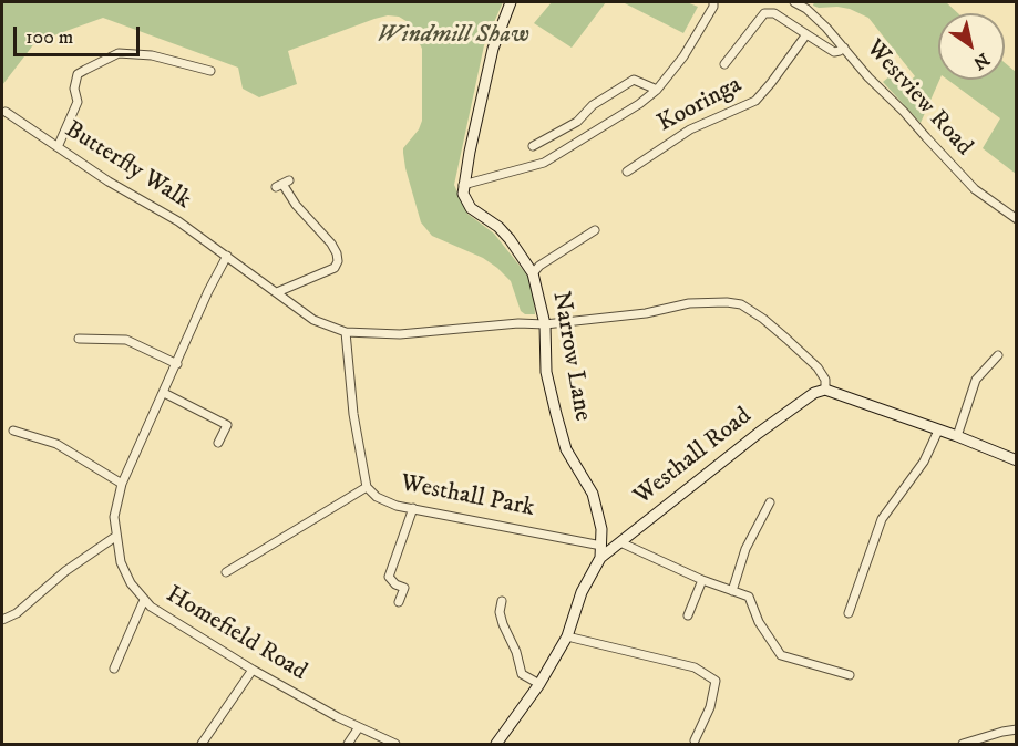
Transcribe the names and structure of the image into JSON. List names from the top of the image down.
{
  "streets": {
    "street": [
      "Westview Road",
      "Kooringa",
      "Butterfly Walk",
      "Narrow Lane",
      "Westhall Road",
      "Westhall Park",
      "Homefield Road"
    ]
  },
  "crossings": [
    ["Westview Road", "Kooringa"],
    ["Butterfly Walk", "Narrow Lane"],
    ["Butterfly Walk", "Westhall Road"],
    ["Butterfly Walk", "Westhall Park"],
    ["Butterfly Walk", "Homefield Road"],
    ["Narrow Lane", "Westhall Road"],
    ["Narrow Lane", "Westhall Park"]
  ],
  "parks": ["Windmill Shaw"],
  "scale_bar": "100 m",
  "north": "bottom right"
}
